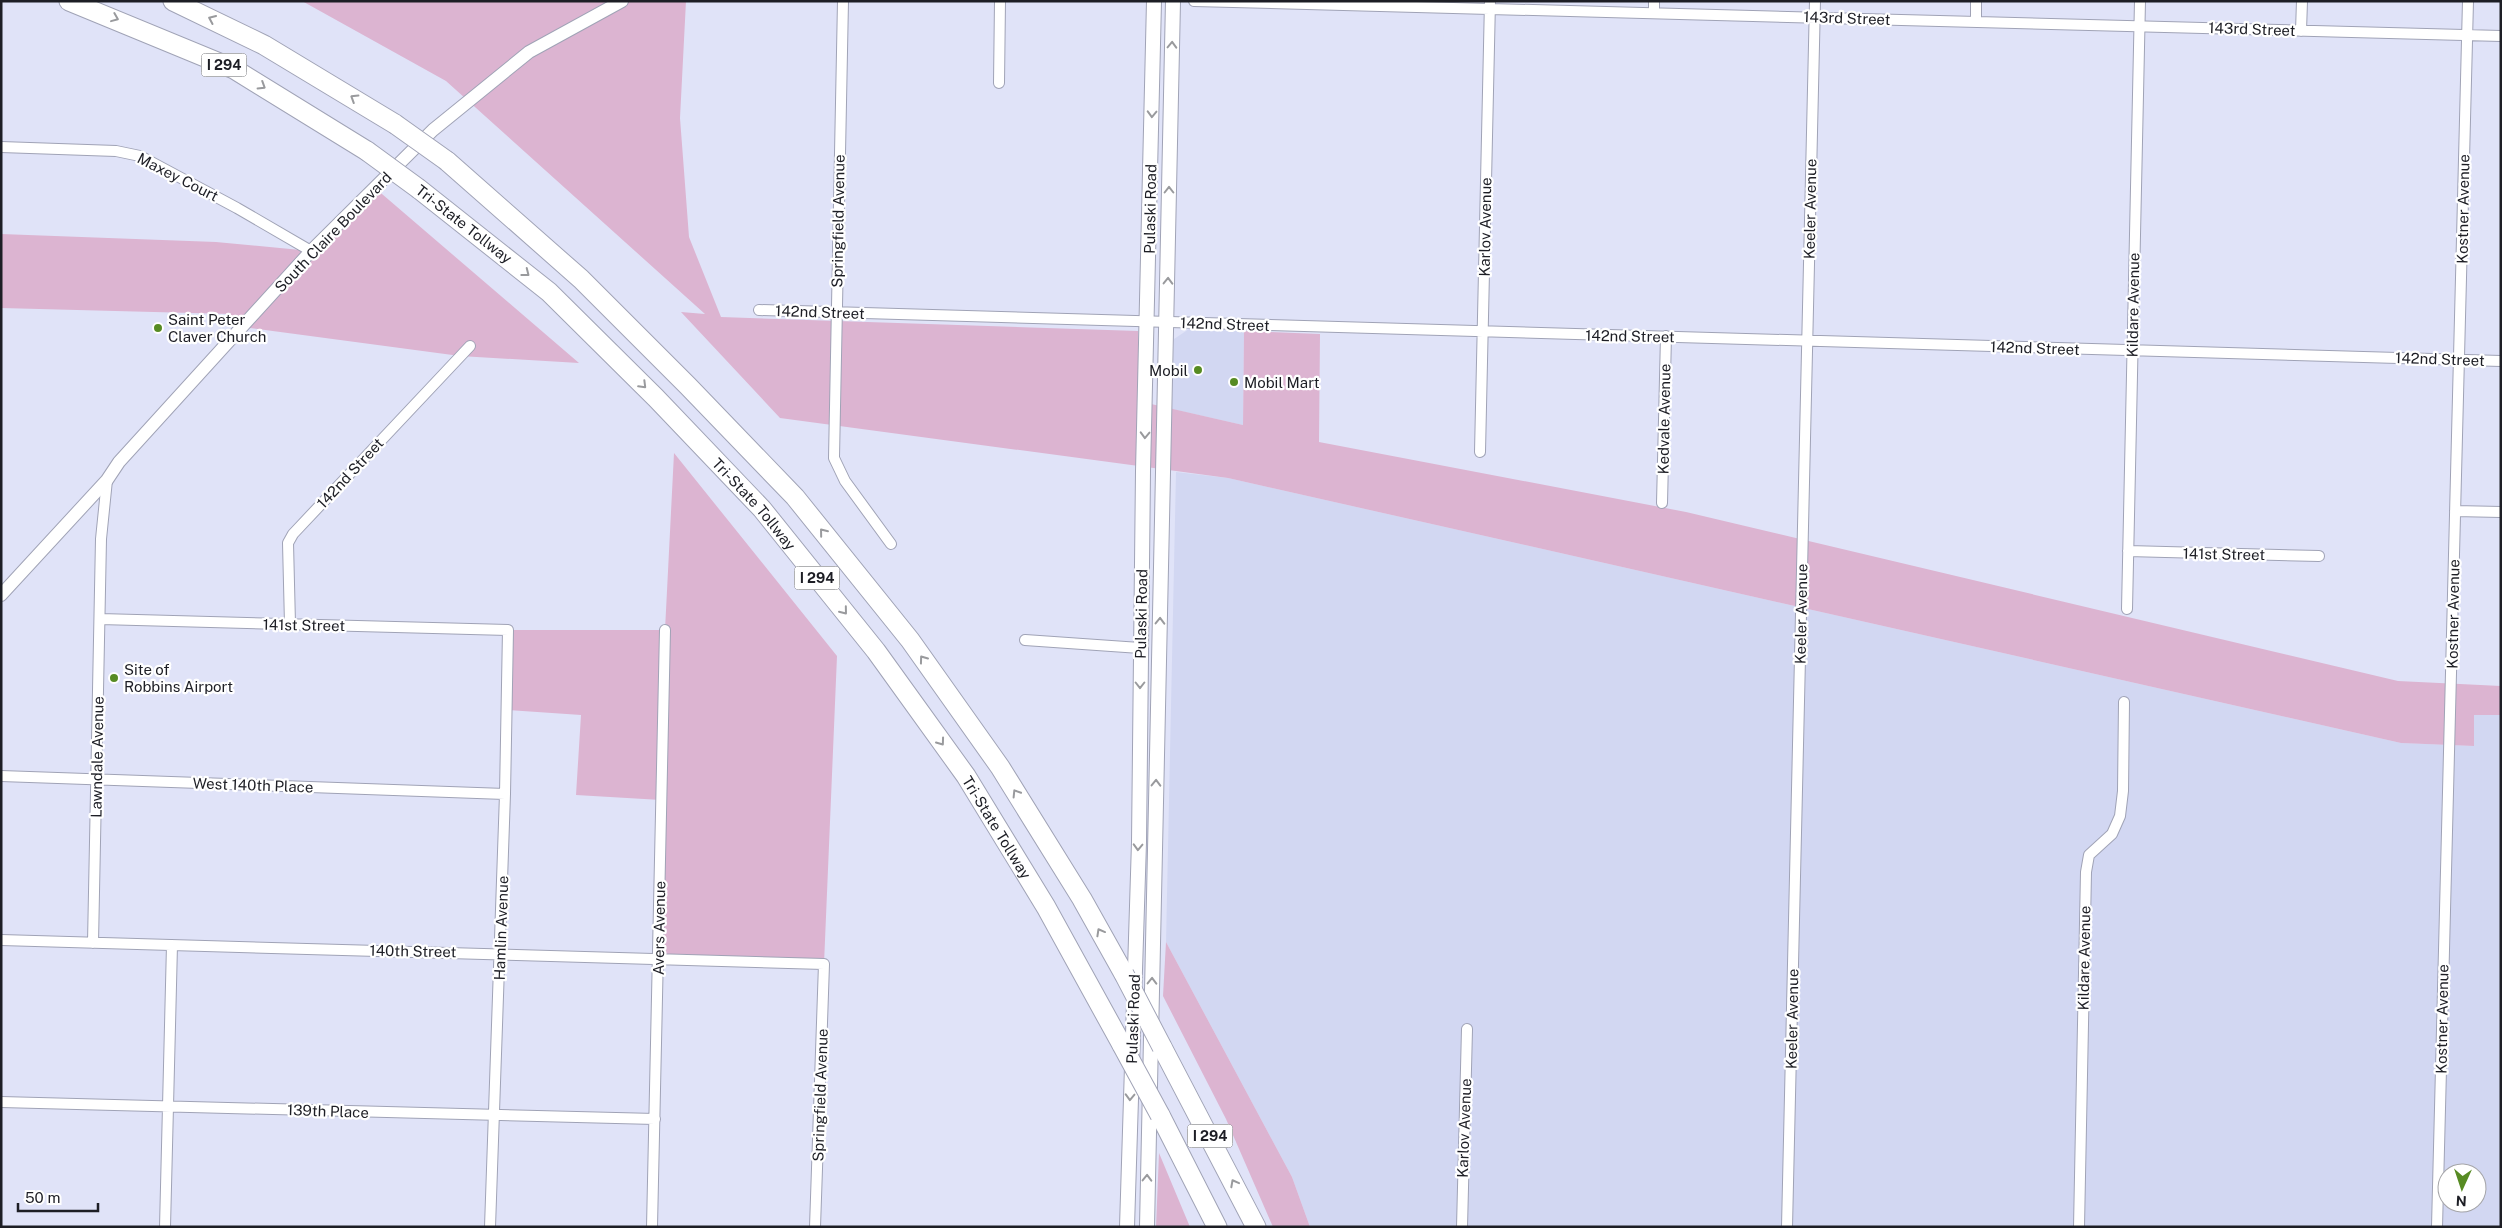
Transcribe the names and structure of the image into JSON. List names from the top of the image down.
{
  "streets": {
    "highway": ["I 294", "Tri-State Tollway"],
    "main road": ["Pulaski Road"],
    "street": [
      "143rd Street",
      "Maxey Court",
      "Keeler Avenue",
      "Kostner Avenue",
      "Springfield Avenue",
      "Karlov Avenue",
      "South Claire Boulevard",
      "Kildare Avenue",
      "142nd Street",
      "Kedvale Avenue",
      "141st Street",
      "Lawndale Avenue",
      "West 140th Place",
      "Hamlin Avenue",
      "Avers Avenue",
      "140th Street",
      "139th Place"
    ]
  },
  "crossings": [
    ["143rd Street", "Keeler Avenue"],
    ["143rd Street", "Kostner Avenue"],
    ["143rd Street", "Karlov Avenue"],
    ["143rd Street", "Kildare Avenue"],
    ["Maxey Court", "South Claire Boulevard"],
    ["Pulaski Road", "142nd Street"],
    ["Keeler Avenue", "142nd Street"],
    ["Kostner Avenue", "142nd Street"],
    ["Springfield Avenue", "142nd Street"],
    ["Springfield Avenue", "140th Street"],
    ["Karlov Avenue", "142nd Street"],
    ["South Claire Boulevard", "Lawndale Avenue"],
    ["Kildare Avenue", "142nd Street"],
    ["Kildare Avenue", "141st Street"],
    ["142nd Street", "Kedvale Avenue"],
    ["142nd Street", "141st Street"],
    ["141st Street", "Lawndale Avenue"],
    ["141st Street", "Hamlin Avenue"],
    ["Lawndale Avenue", "West 140th Place"],
    ["Lawndale Avenue", "140th Street"],
    ["West 140th Place", "Hamlin Avenue"],
    ["Hamlin Avenue", "140th Street"],
    ["Hamlin Avenue", "139th Place"],
    ["Avers Avenue", "140th Street"],
    ["Avers Avenue", "139th Place"]
  ],
  "places": [
    "Saint Peter Claver Church",
    "Mobil",
    "Mobil Mart",
    "Site of Robbins Airport"
  ],
  "scale_bar": "50 m",
  "north": "bottom"
}
